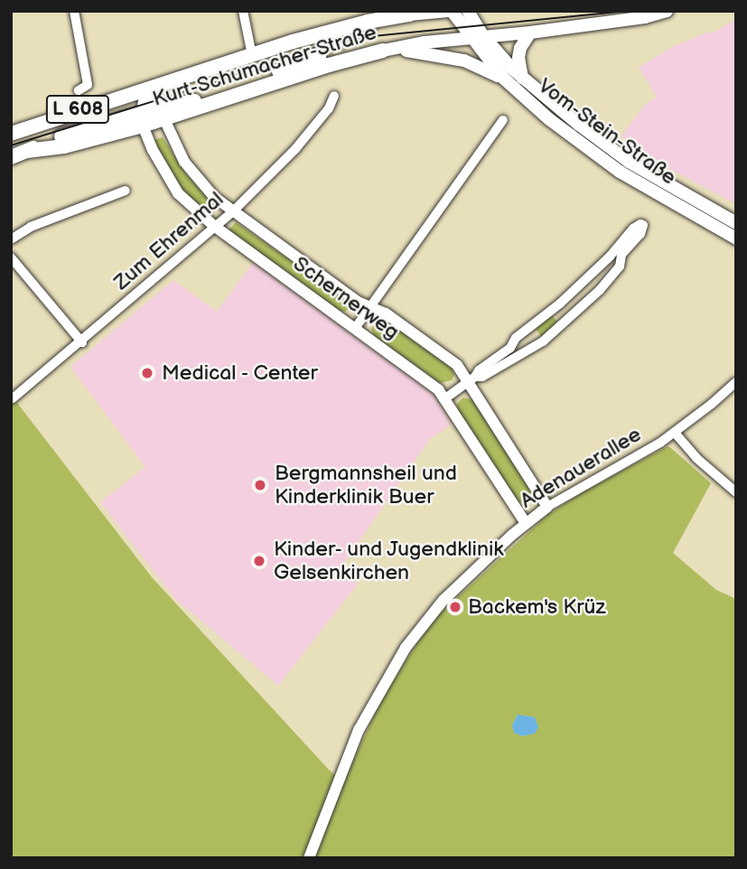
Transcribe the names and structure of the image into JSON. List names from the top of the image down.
{
  "streets": {
    "main road": ["Kurt-Schumacher-Straße", "L 608", "Vom-Stein-Straße"],
    "street": ["Zum Ehrenmal", "Schernerweg", "Adenauerallee"]
  },
  "crossings": [
    ["Kurt-Schumacher-Straße", "Vom-Stein-Straße"],
    ["Kurt-Schumacher-Straße", "Schernerweg"],
    ["Zum Ehrenmal", "Schernerweg"],
    ["Schernerweg", "Adenauerallee"]
  ],
  "places": [
    "Medical - Center",
    "Bergmannsheil und Kinderklinik Buer",
    "Kinder- und Jugendklinik Gelsenkirchen",
    "Backem's Krüz"
  ]
}
